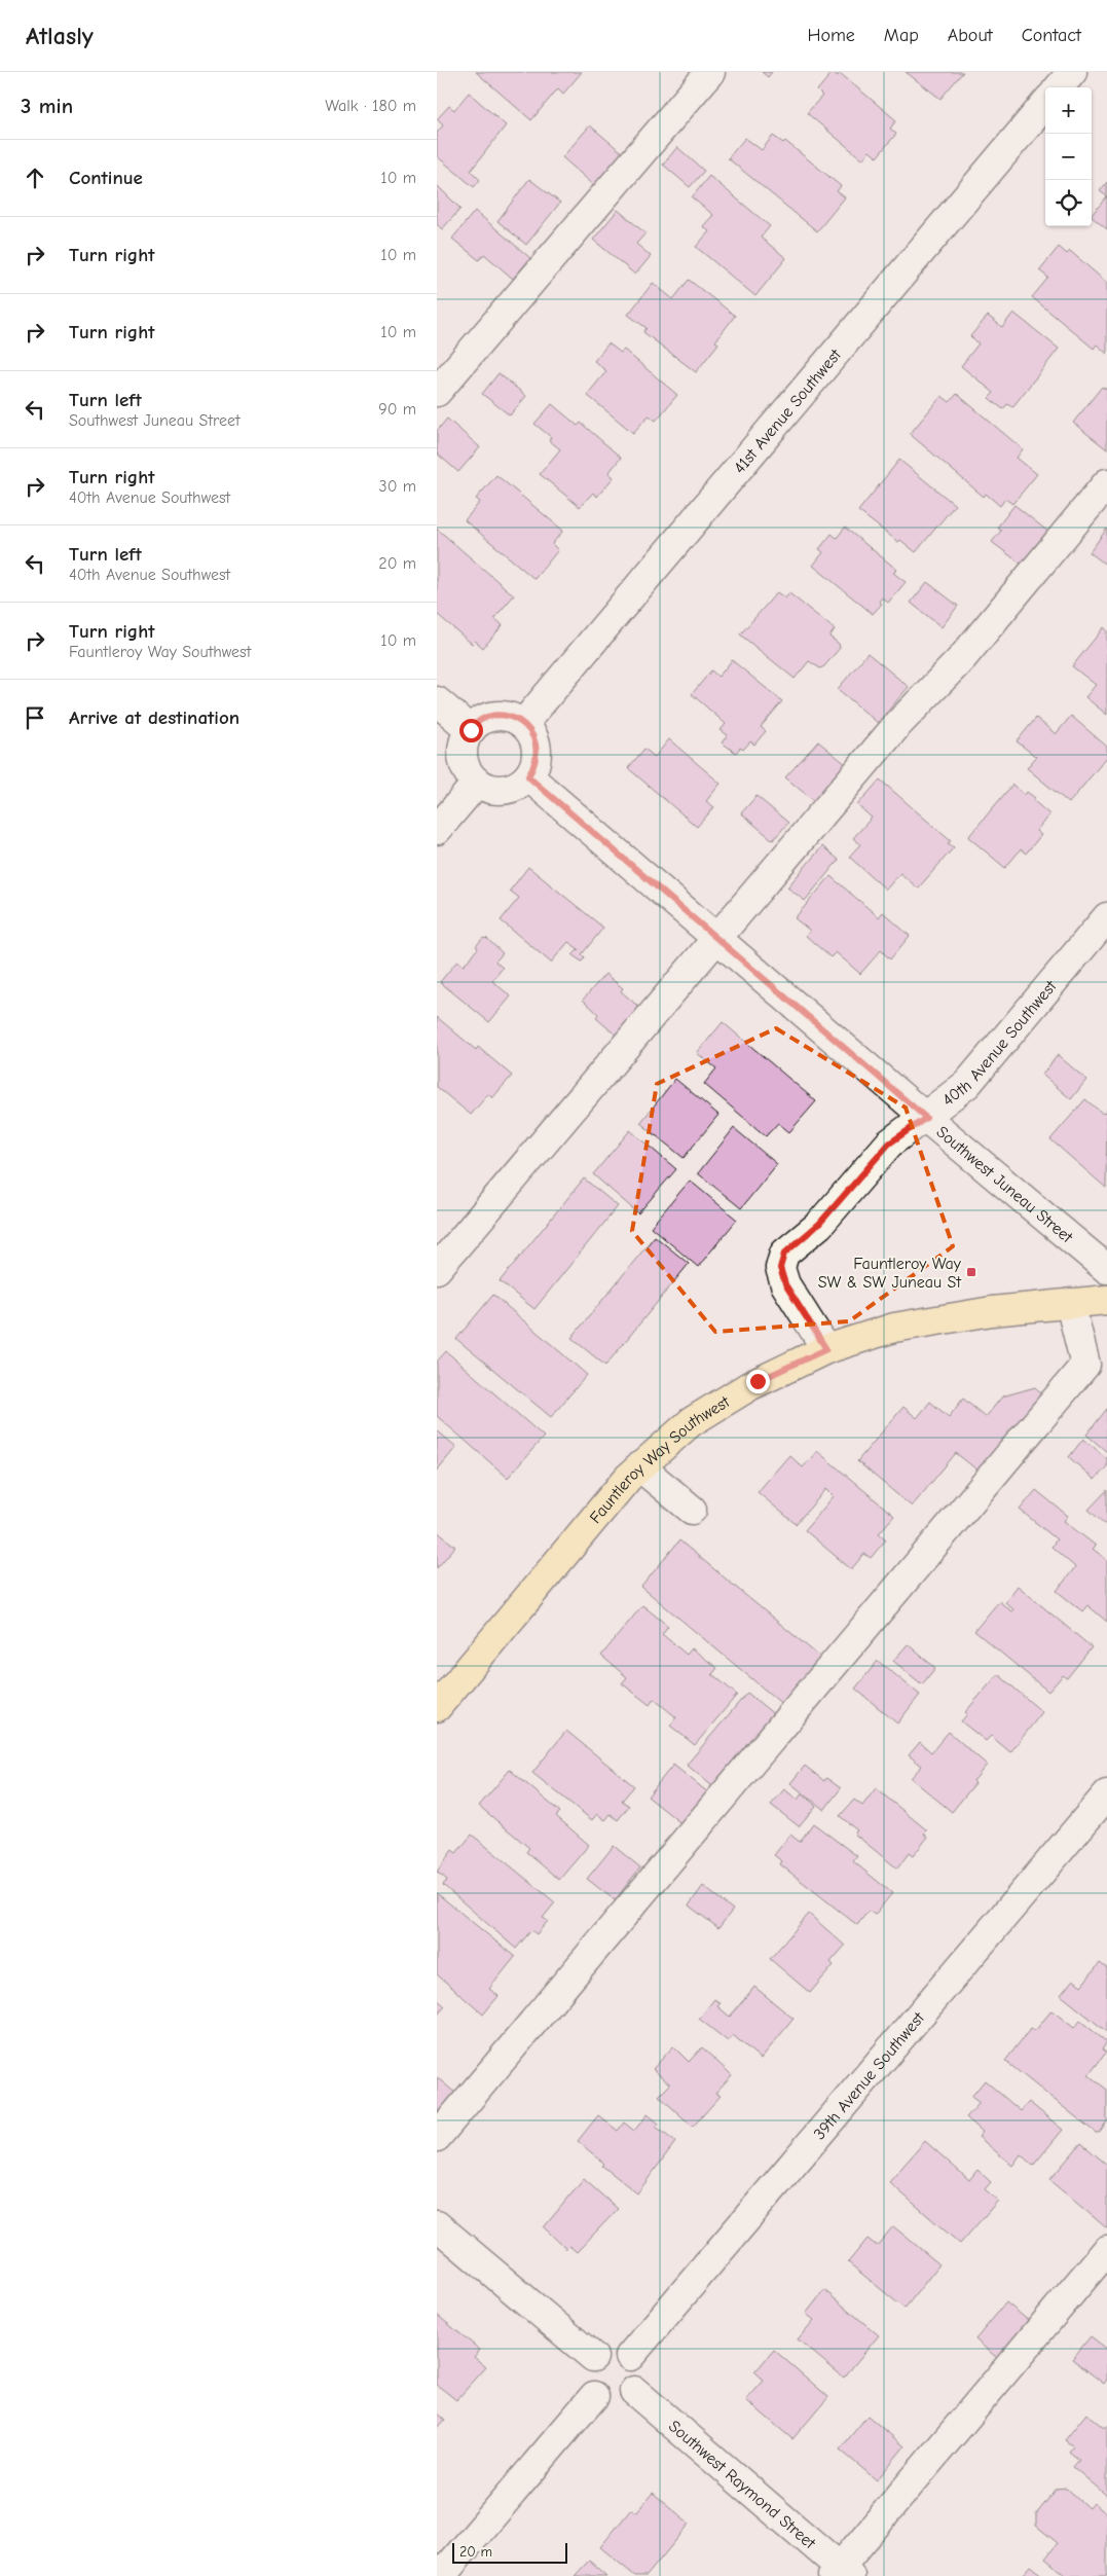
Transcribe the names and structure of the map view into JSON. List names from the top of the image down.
{
  "streets": {
    "main road": ["Fauntleroy Way Southwest"],
    "street": [
      "41st Avenue Southwest",
      "40th Avenue Southwest",
      "Southwest Juneau Street",
      "39th Avenue Southwest",
      "Southwest Raymond Street"
    ]
  },
  "crossings": [
    ["41st Avenue Southwest", "Southwest Juneau Street"],
    ["40th Avenue Southwest", "Southwest Juneau Street"],
    ["40th Avenue Southwest", "Fauntleroy Way Southwest"],
    ["39th Avenue Southwest", "Southwest Raymond Street"]
  ],
  "places": {
    "transit": ["Fauntleroy Way SW & SW Juneau St"]
  },
  "scale_bar": "20 m",
  "page": {
    "header": "Atlasly",
    "nav": [
      "Home",
      "Map",
      "About",
      "Contact"
    ],
    "heading": ["3 min", "Walk · 180 m"],
    "map_buttons": ["+", "−"],
    "list": [
      ["Continue", "10 m"],
      ["Turn right", "10 m"],
      ["Turn right", "10 m"],
      ["Turn left", "Southwest Juneau Street", "90 m"],
      ["Turn right", "40th Avenue Southwest", "30 m"],
      ["Turn left", "40th Avenue Southwest", "20 m"],
      ["Turn right", "Fauntleroy Way Southwest", "10 m"],
      "Arrive at destination"
    ],
    "scale": "20 m"
  }
}
